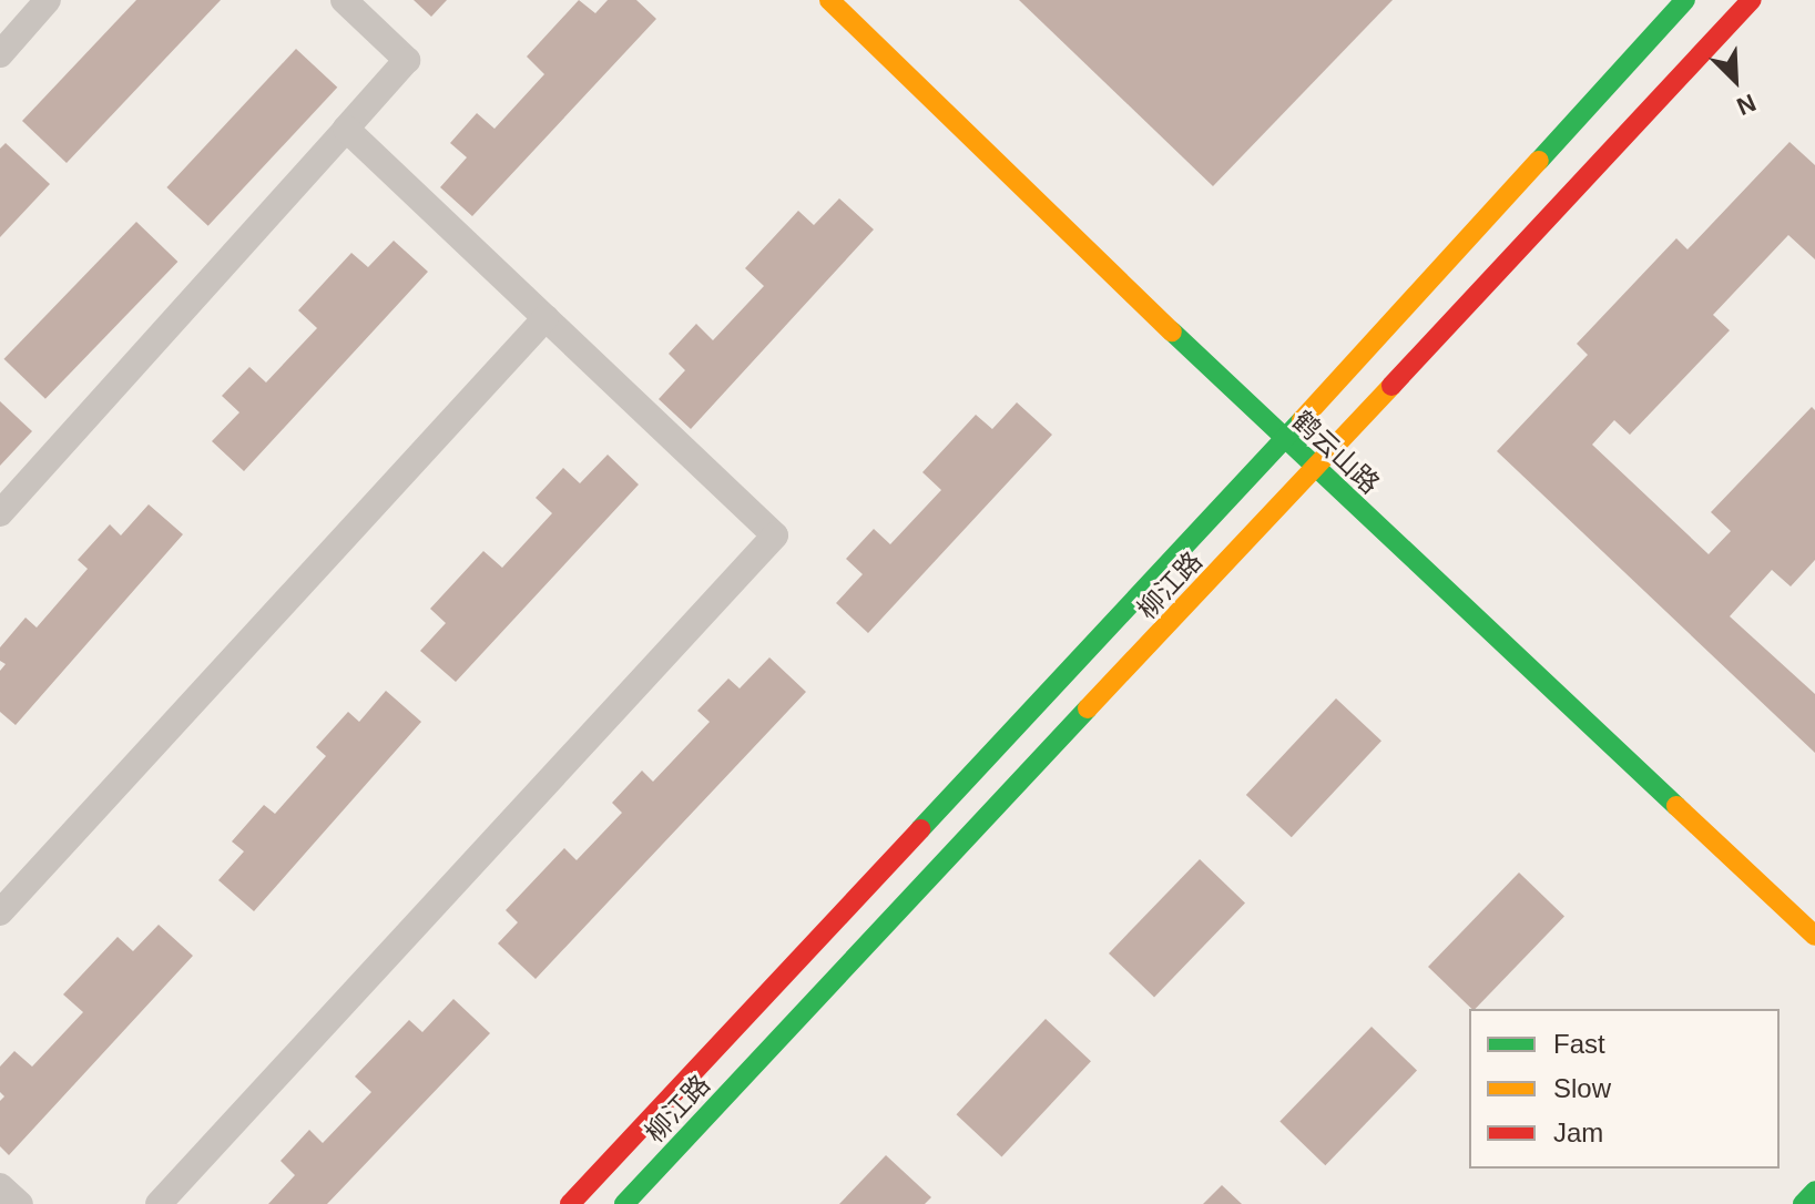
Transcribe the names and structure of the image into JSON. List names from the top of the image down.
{
  "streets": {
    "street": ["鹤云山路", "柳江路"]
  },
  "crossings": [
    ["鹤云山路", "柳江路"]
  ],
  "legend": ["Fast", "Slow", "Jam"],
  "north": "bottom right"
}
